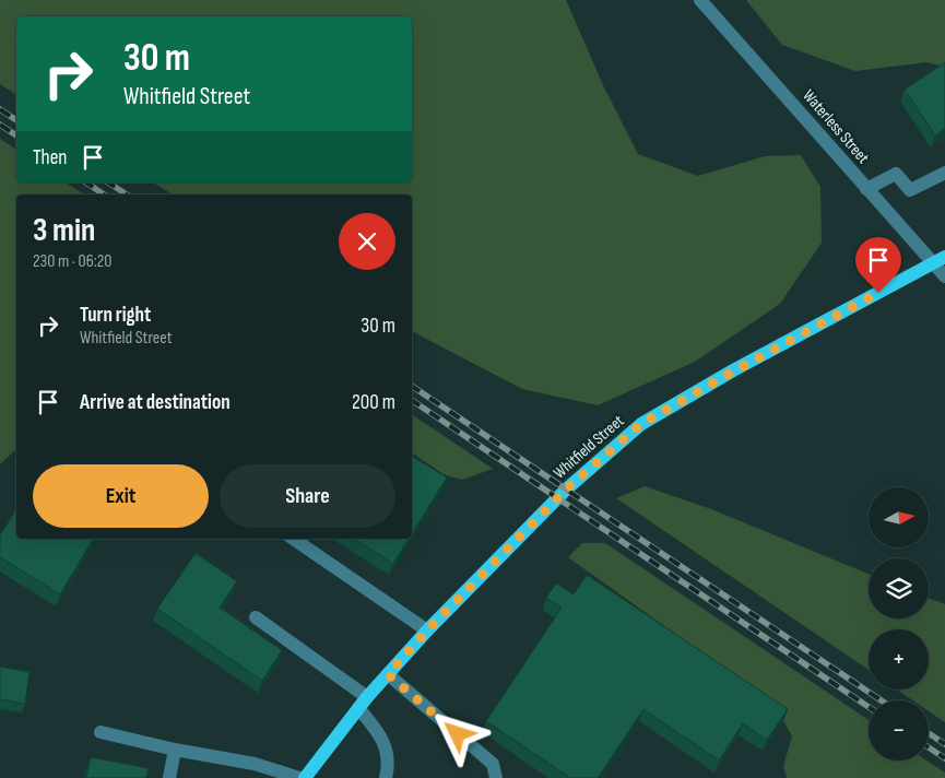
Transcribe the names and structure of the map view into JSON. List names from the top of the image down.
{
  "streets": {
    "main road": ["Whitfield Street"],
    "street": ["Waterless Street"]
  },
  "crossings": [
    ["Waterless Street", "Whitfield Street"]
  ],
  "north": "right",
  "page": {
    "turn": ["30 m", "Whitfield Street"],
    "then": "Then",
    "heading": ["3 min", "230 m · 06:20"],
    "list": [
      {
        "name": "Turn right",
        "note": "Whitfield Street",
        "value": "30 m"
      },
      {
        "name": "Arrive at destination",
        "value": "200 m"
      }
    ],
    "buttons": ["Exit", "Share"],
    "map_buttons": ["+", "−"]
  }
}
